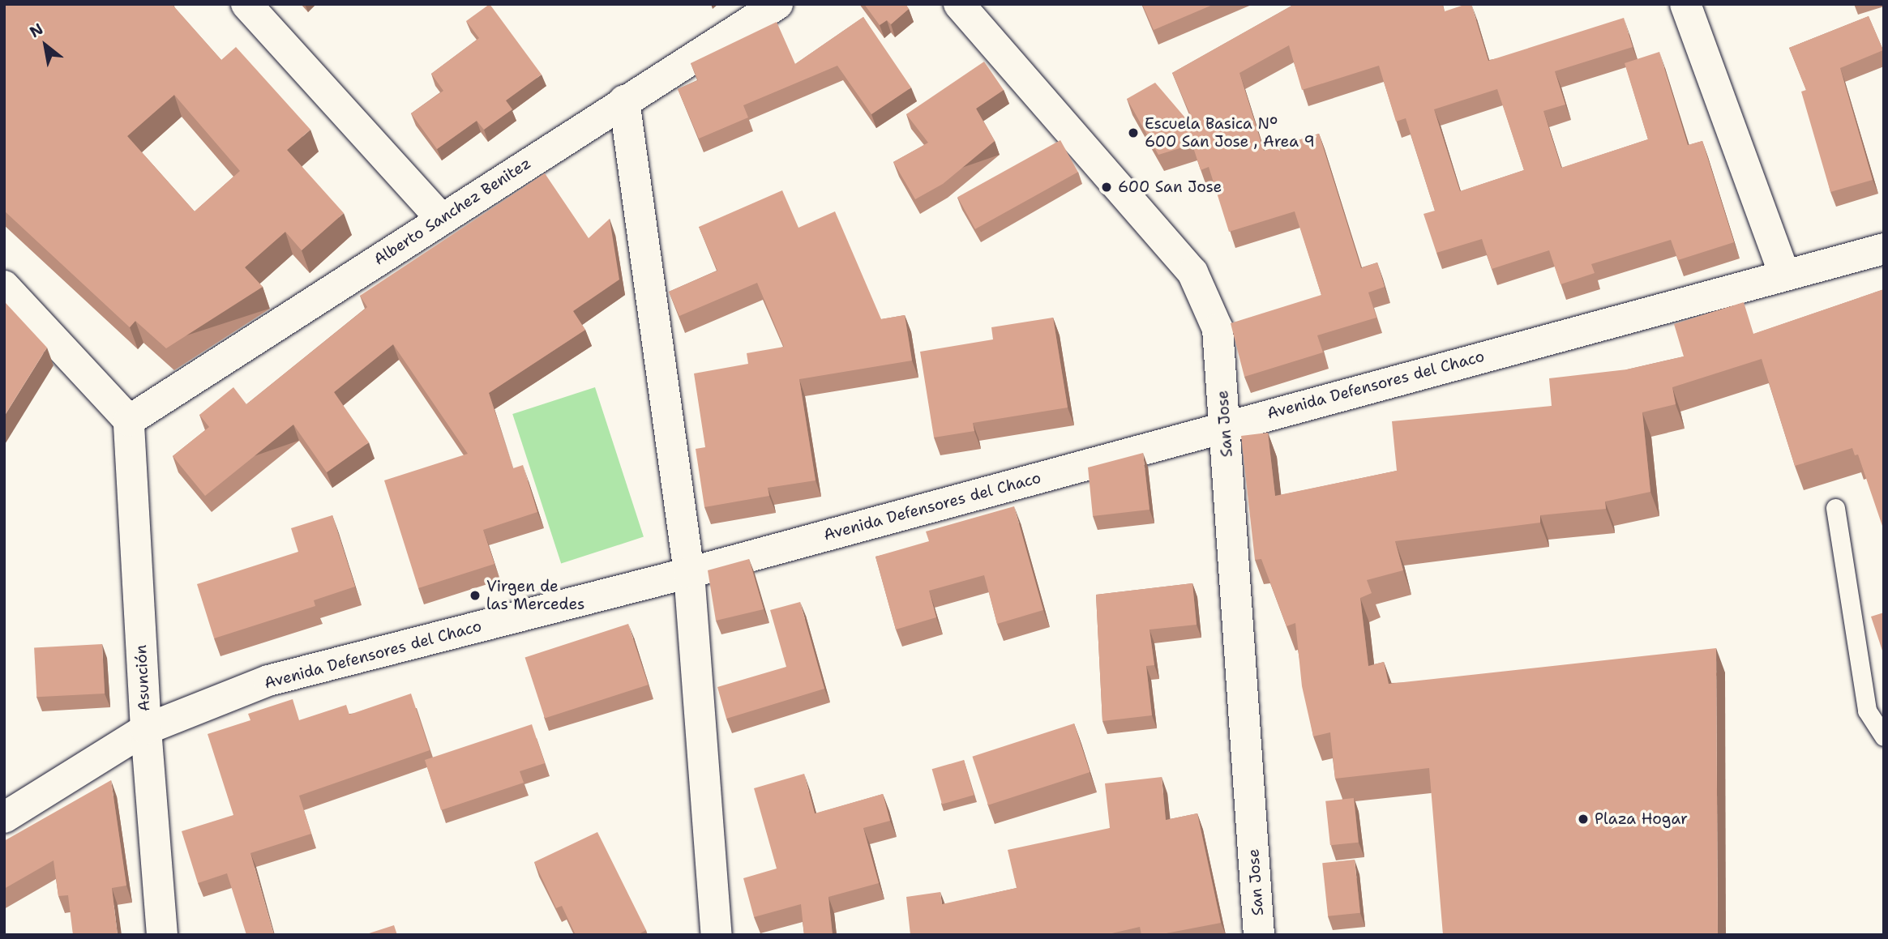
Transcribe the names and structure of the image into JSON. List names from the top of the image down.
{
  "streets": {
    "street": [
      "Alberto Sanchez Benitez",
      "Avenida Defensores del Chaco",
      "San Jose",
      "Asunción"
    ]
  },
  "crossings": [
    ["Alberto Sanchez Benitez", "Asunción"],
    ["Avenida Defensores del Chaco", "San Jose"],
    ["Avenida Defensores del Chaco", "Asunción"]
  ],
  "places": [
    "Escuela Basica N° 600 San Jose , Area 9",
    "600 San Jose",
    "Virgen de las Mercedes",
    "Plaza Hogar"
  ],
  "north": "top left"
}
